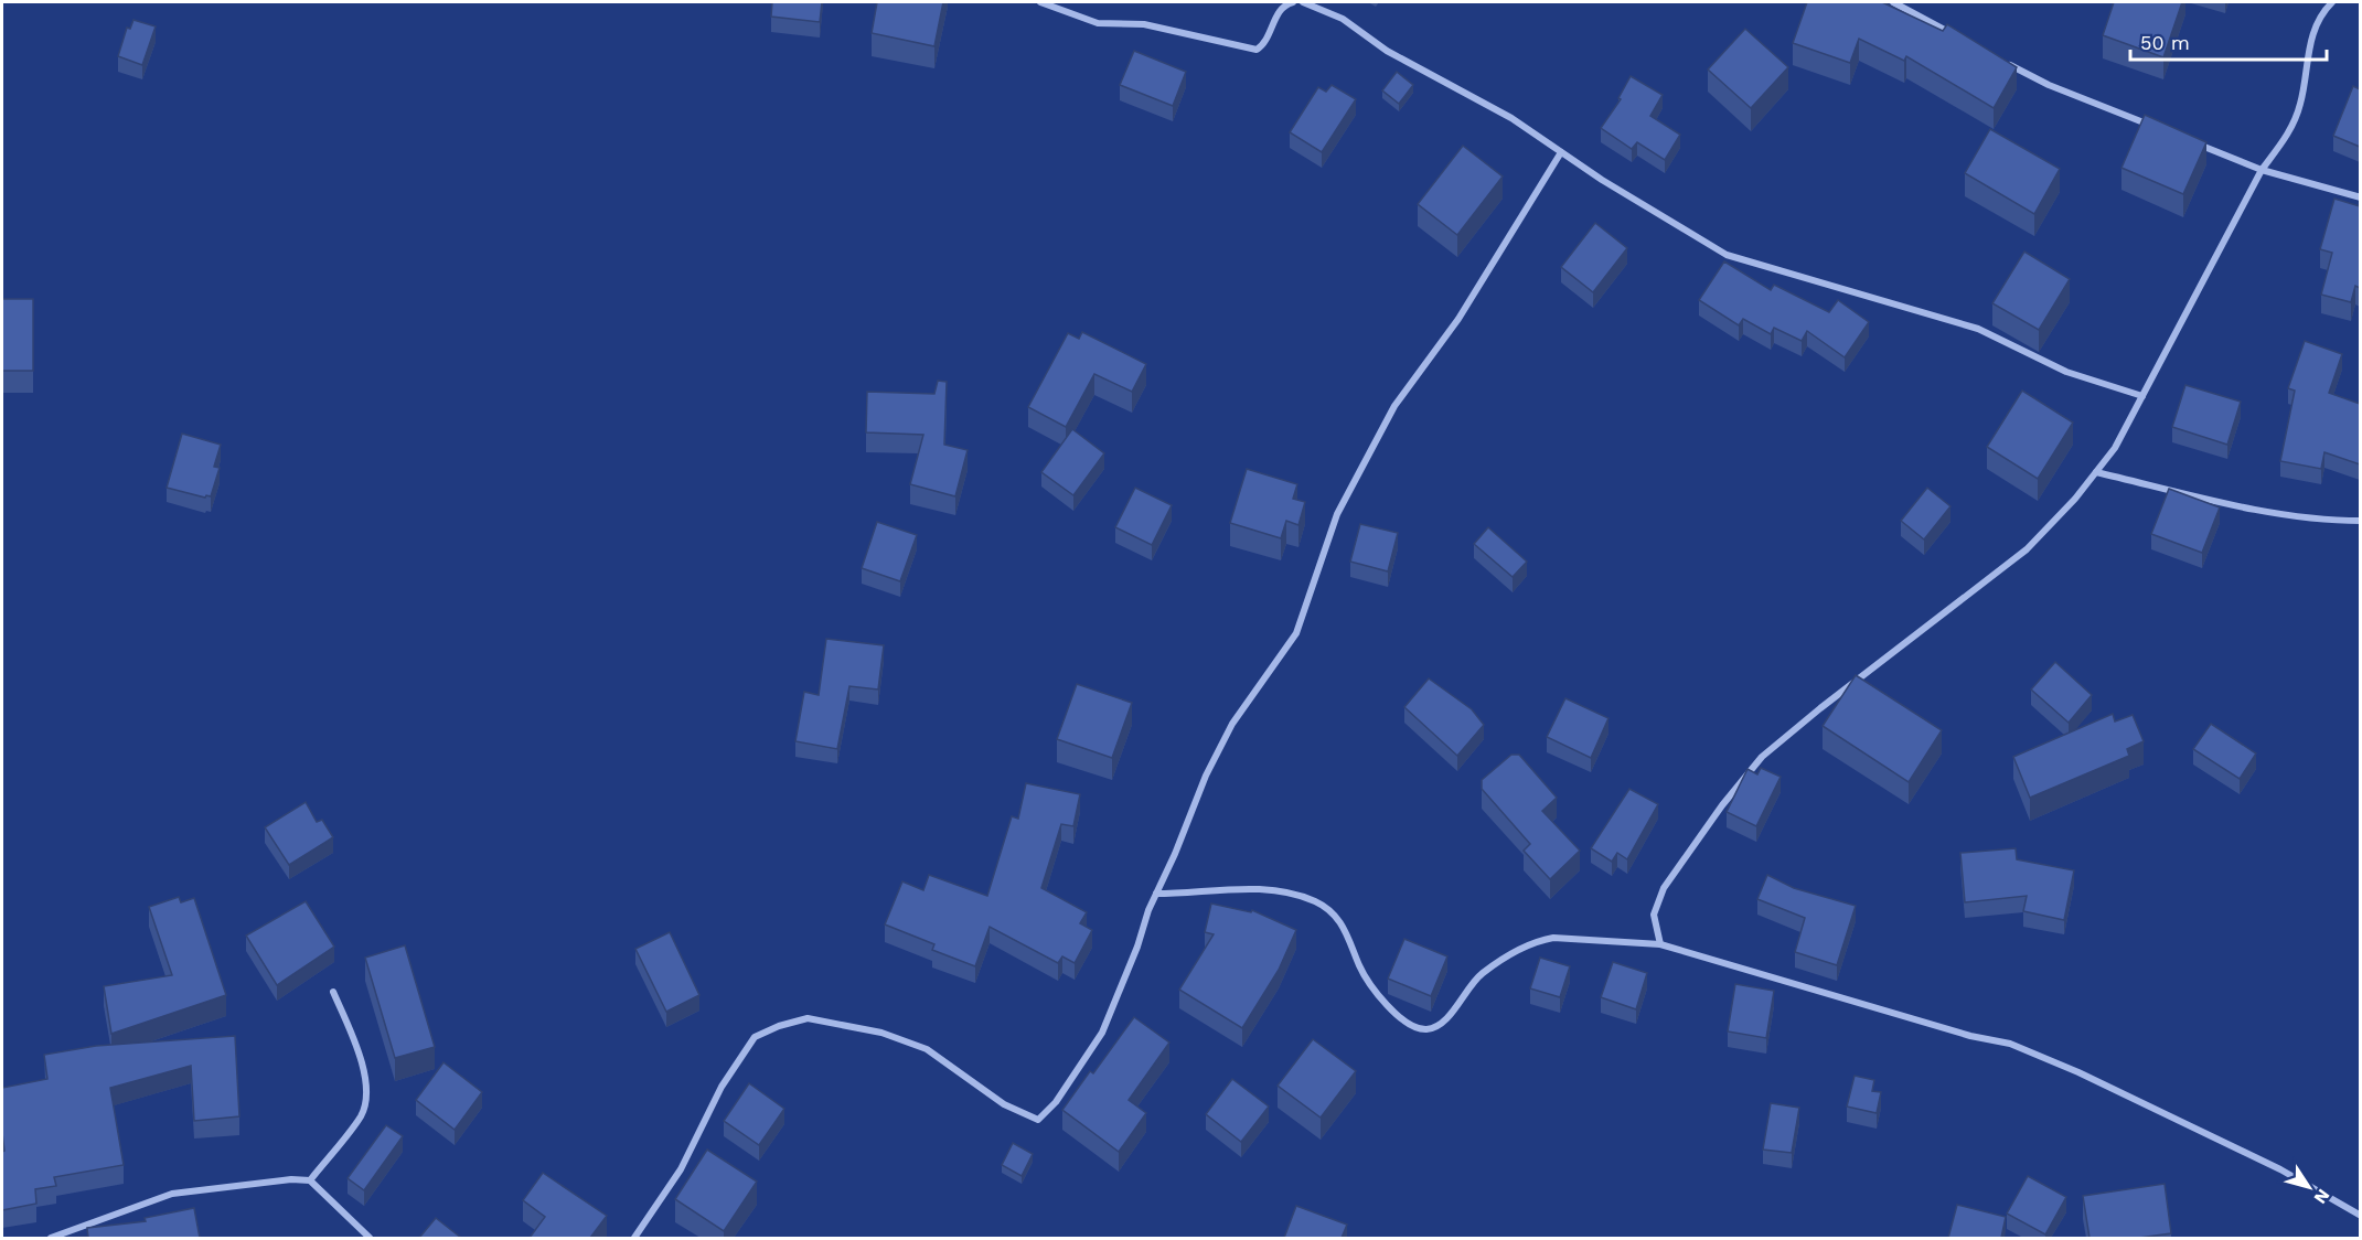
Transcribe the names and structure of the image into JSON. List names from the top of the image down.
{
  "scale_bar": "50 m",
  "north": "bottom right"
}
